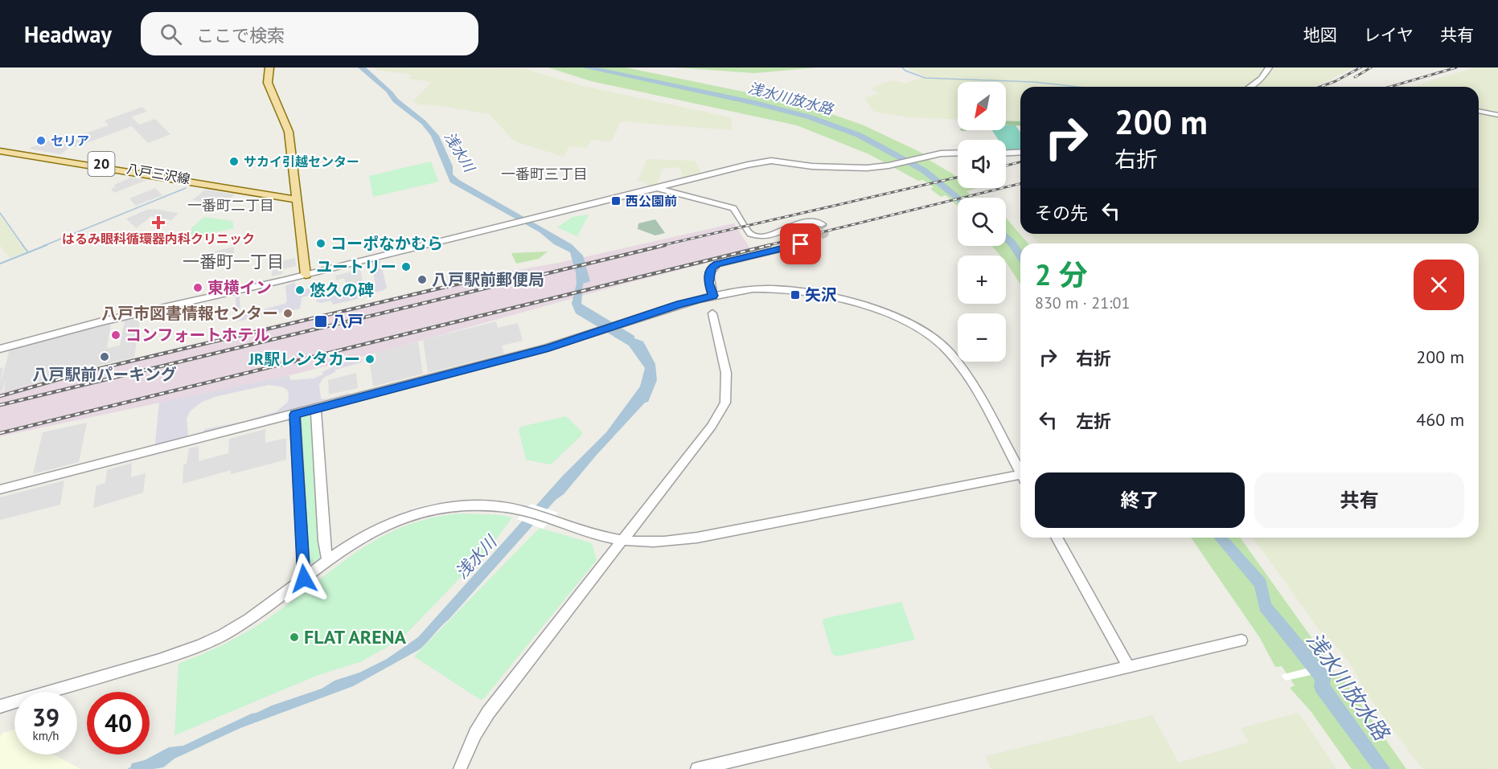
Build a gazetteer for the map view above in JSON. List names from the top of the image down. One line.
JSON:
{"streets":{"main road":["20","八戸三沢線"]},"districts":["一番町三丁目","一番町二丁目","一番町一丁目"],"water":["浅水川放水路","浅水川"],"places":{"other":["セリア","サカイ引越センター","コーポなかむら","ユートリー","八戸駅前郵便局","東横イン","悠久の碑","八戸市図書情報センター","コンフォートホテル","八戸駅前パーキング","JR駅レンタカー","FLAT ARENA"],"transit":["西公園前","矢沢","八戸"],"health":["はるみ眼科循環器内科クリニック"]},"north":"bottom left","page":{"header":"Headway","search":"ここで検索","nav":["地図","レイヤ","共有"],"map_buttons":["+","−"],"turn":["200 m","右折"],"then":"その先","heading":["2 分","830 m · 21:01"],"list":[{"name":"右折","value":"200 m"},{"name":"左折","value":"460 m"}],"buttons":["終了","共有"],"speed":"39 km/h","limit":"40"}}
